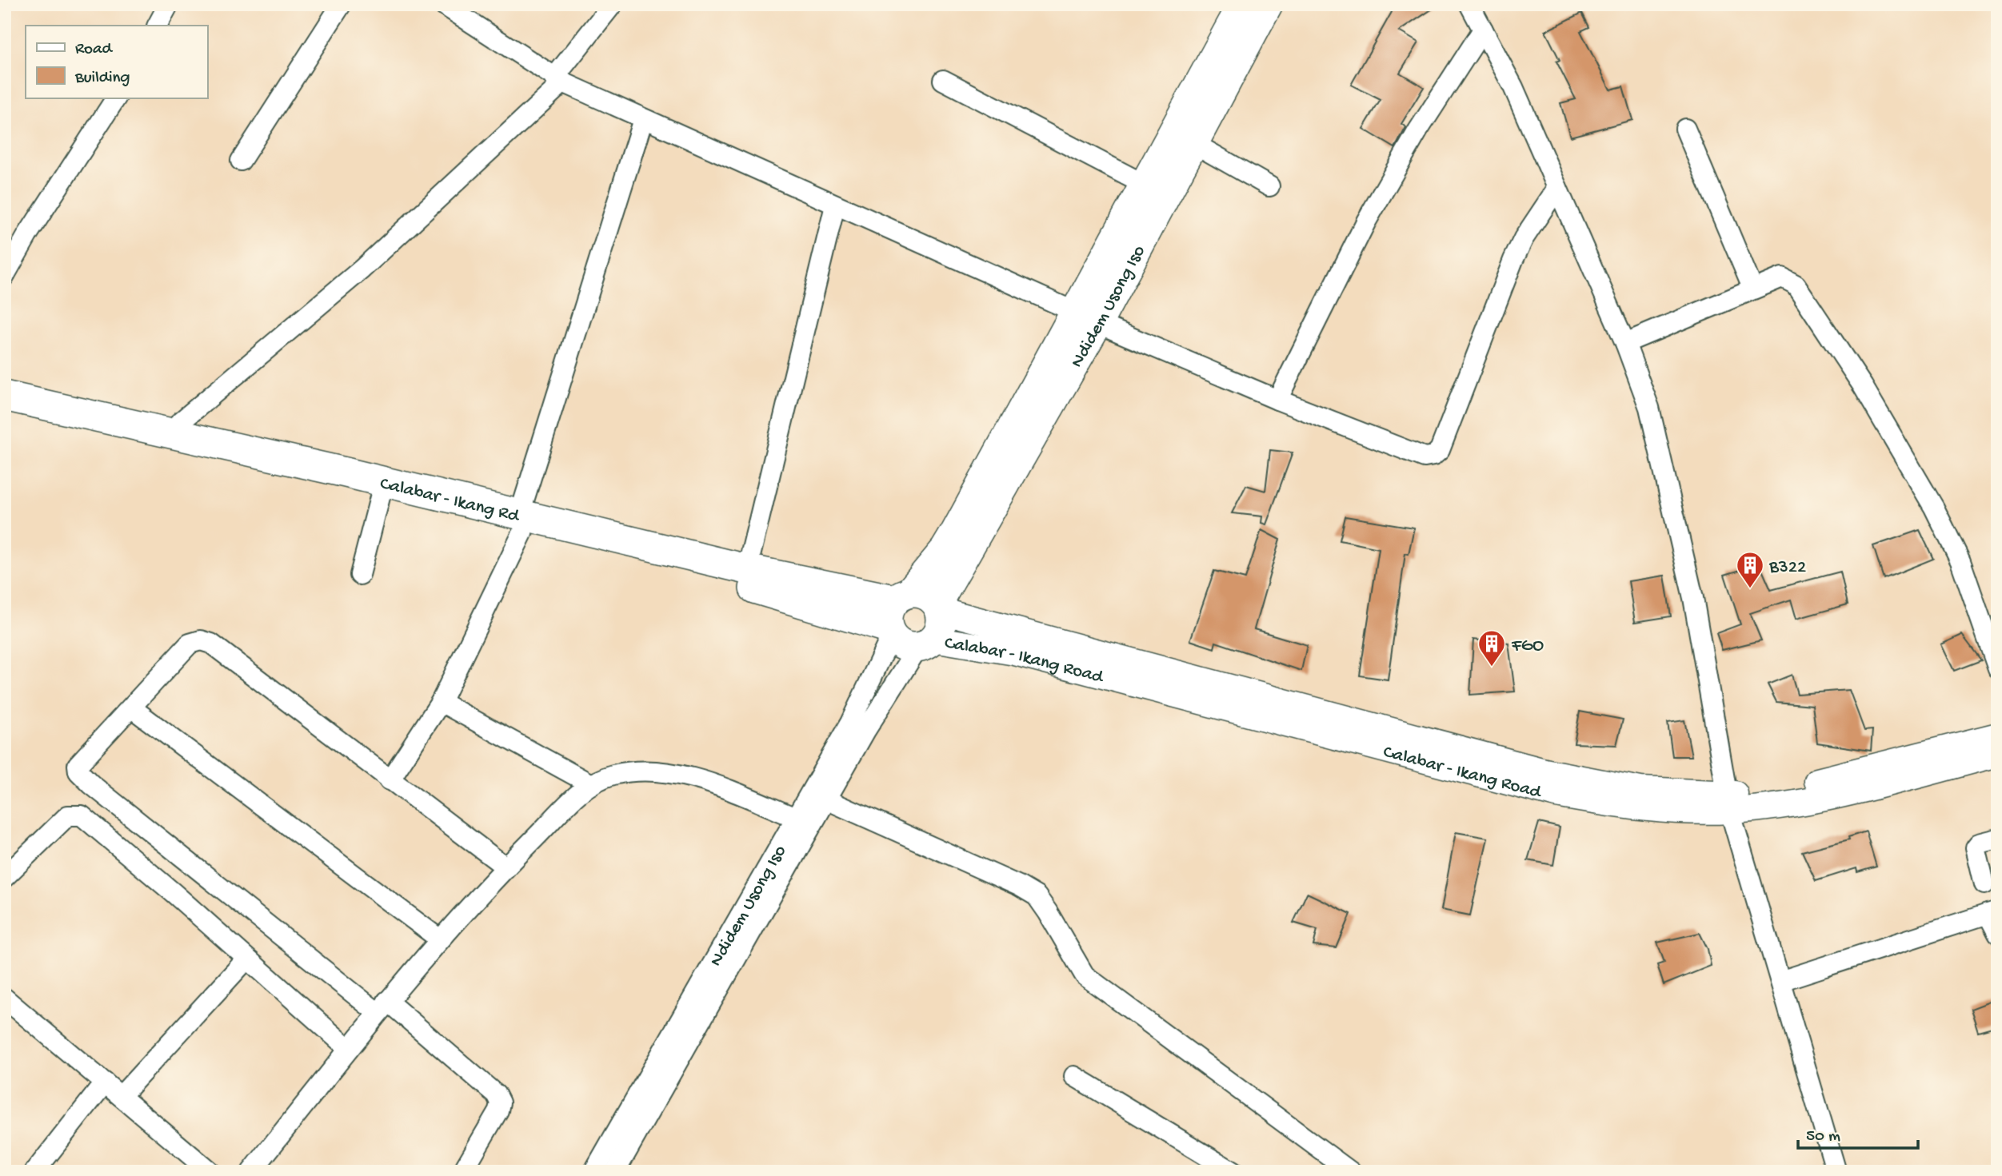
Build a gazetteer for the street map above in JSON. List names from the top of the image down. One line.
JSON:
{"streets":{"highway":["Ndidem Usong Iso","Calabar - Ikang Rd"],"main road":["Calabar - Ikang Road"]},"crossings":[["Ndidem Usong Iso","Calabar - Ikang Rd"],["Ndidem Usong Iso","Calabar - Ikang Road"],["Calabar - Ikang Rd","Calabar - Ikang Road"]],"places":{"building":["B322","FGO"]},"legend":["Road","Building"],"scale_bar":"50 m"}
